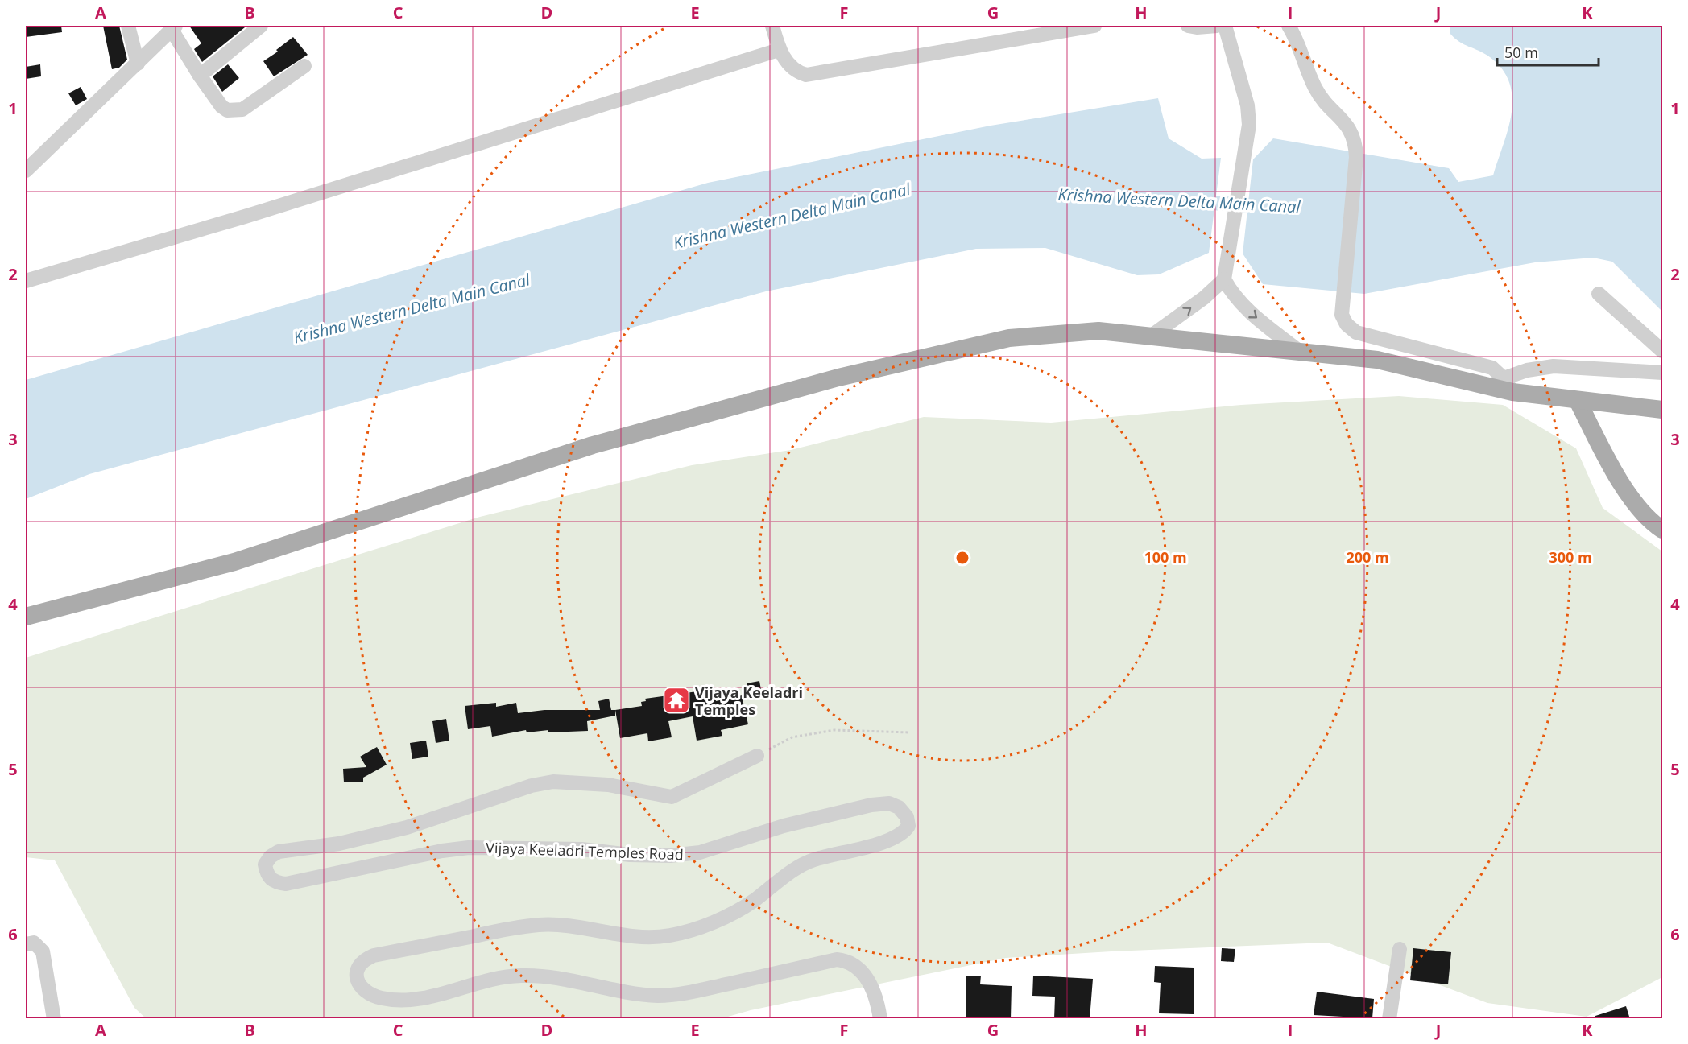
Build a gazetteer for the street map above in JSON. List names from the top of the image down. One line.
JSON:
{"streets":{"street":["Vijaya Keeladri Temples Road"]},"water":["Krishna Western Delta Main Canal"],"places":{"temple":["Vijaya Keeladri Temples"]},"scale_bar":"50 m","grid":{"columns":["A","B","C","D","E","F","G","H","I","J","K"],"rows":["1","2","3","4","5","6"]},"rings":["100 m","200 m","300 m"]}
